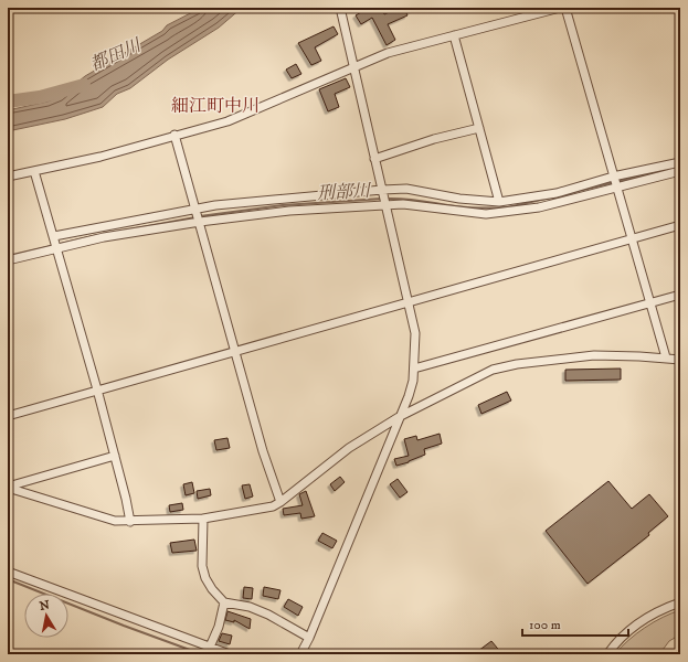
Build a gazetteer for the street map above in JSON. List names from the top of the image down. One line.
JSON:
{"districts":["細江町中川"],"water":["都田川","刑部川"],"scale_bar":"100 m","north":"top"}
